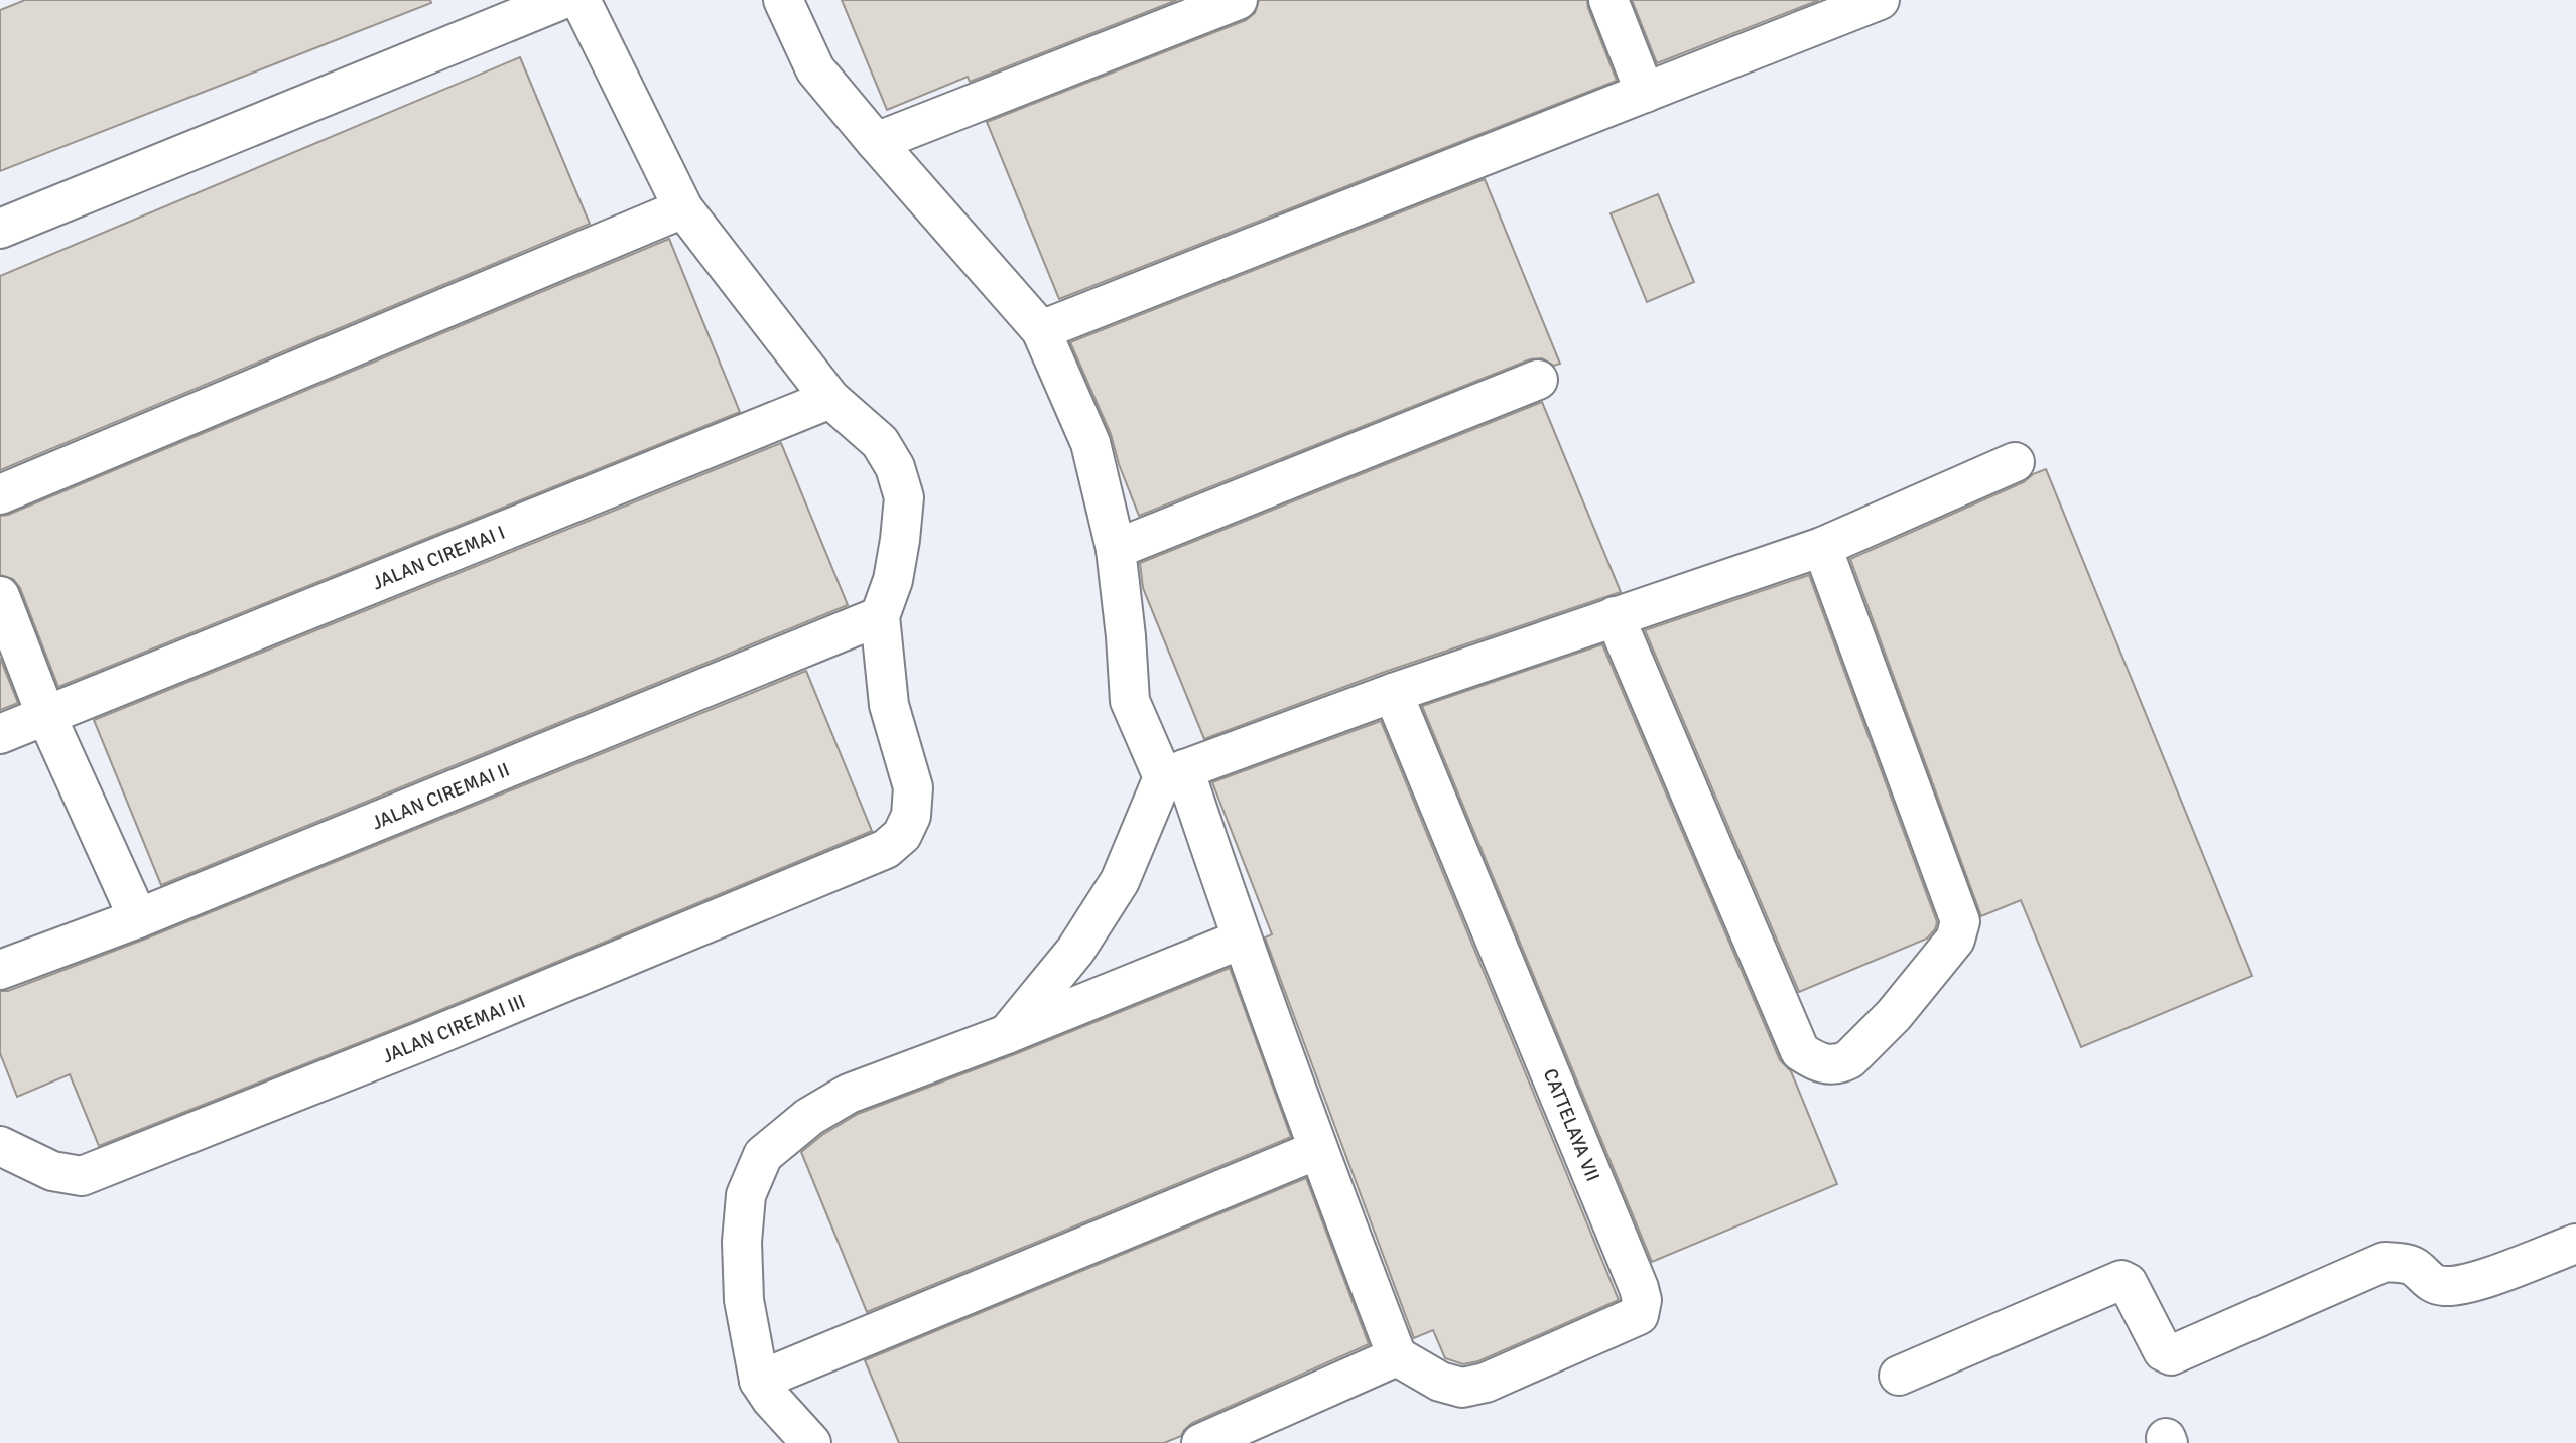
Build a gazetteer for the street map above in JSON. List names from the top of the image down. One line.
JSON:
{"streets":{"street":["JALAN CIREMAI I","JALAN CIREMAI II","JALAN CIREMAI III","CATTELAYA VII"]},"crossings":[["JALAN CIREMAI II","JALAN CIREMAI III"]]}
